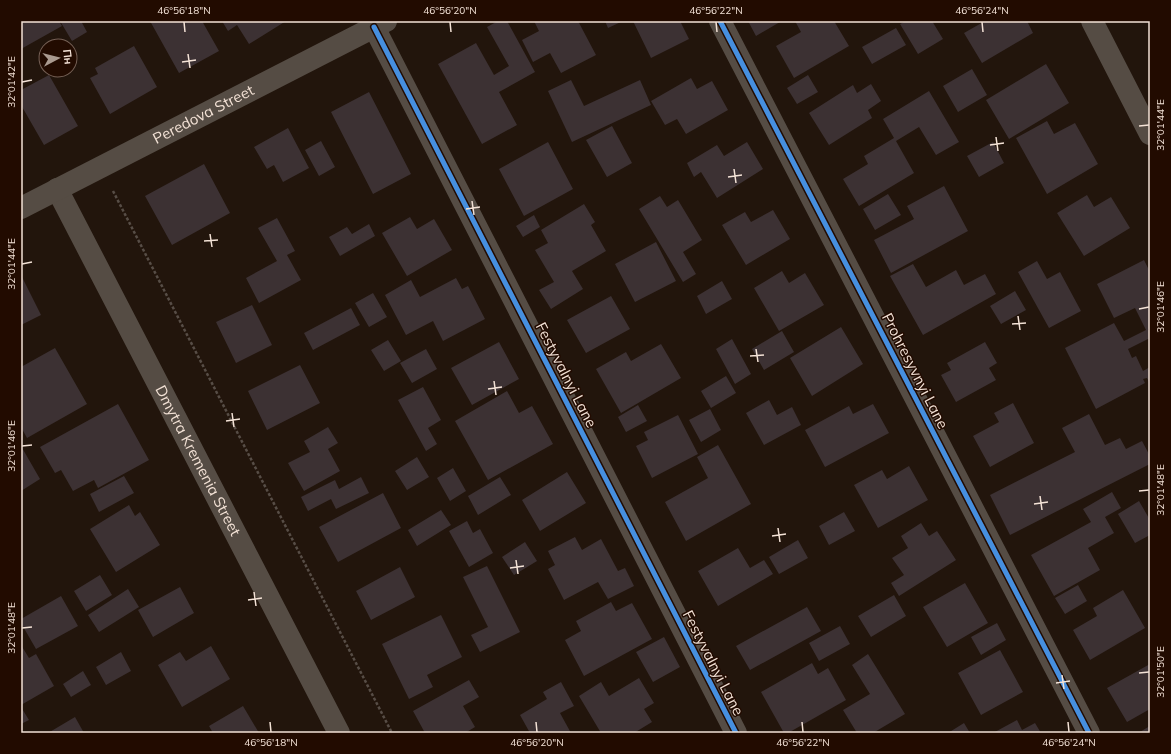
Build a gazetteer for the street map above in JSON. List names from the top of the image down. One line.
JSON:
{"streets":{"street":["Peredova Street","Prohresyvnyi Lane","Festyvalnyi Lane","Dmytra Kremenia Street"]},"crossings":[["Peredova Street","Festyvalnyi Lane"],["Peredova Street","Dmytra Kremenia Street"]],"north":"right","coordinates":["46°56'18\"N","46°56'20\"N","46°56'22\"N","46°56'24\"N","32°01'42\"E","32°01'44\"E","32°01'46\"E","32°01'48\"E","32°01'50\"E"]}
